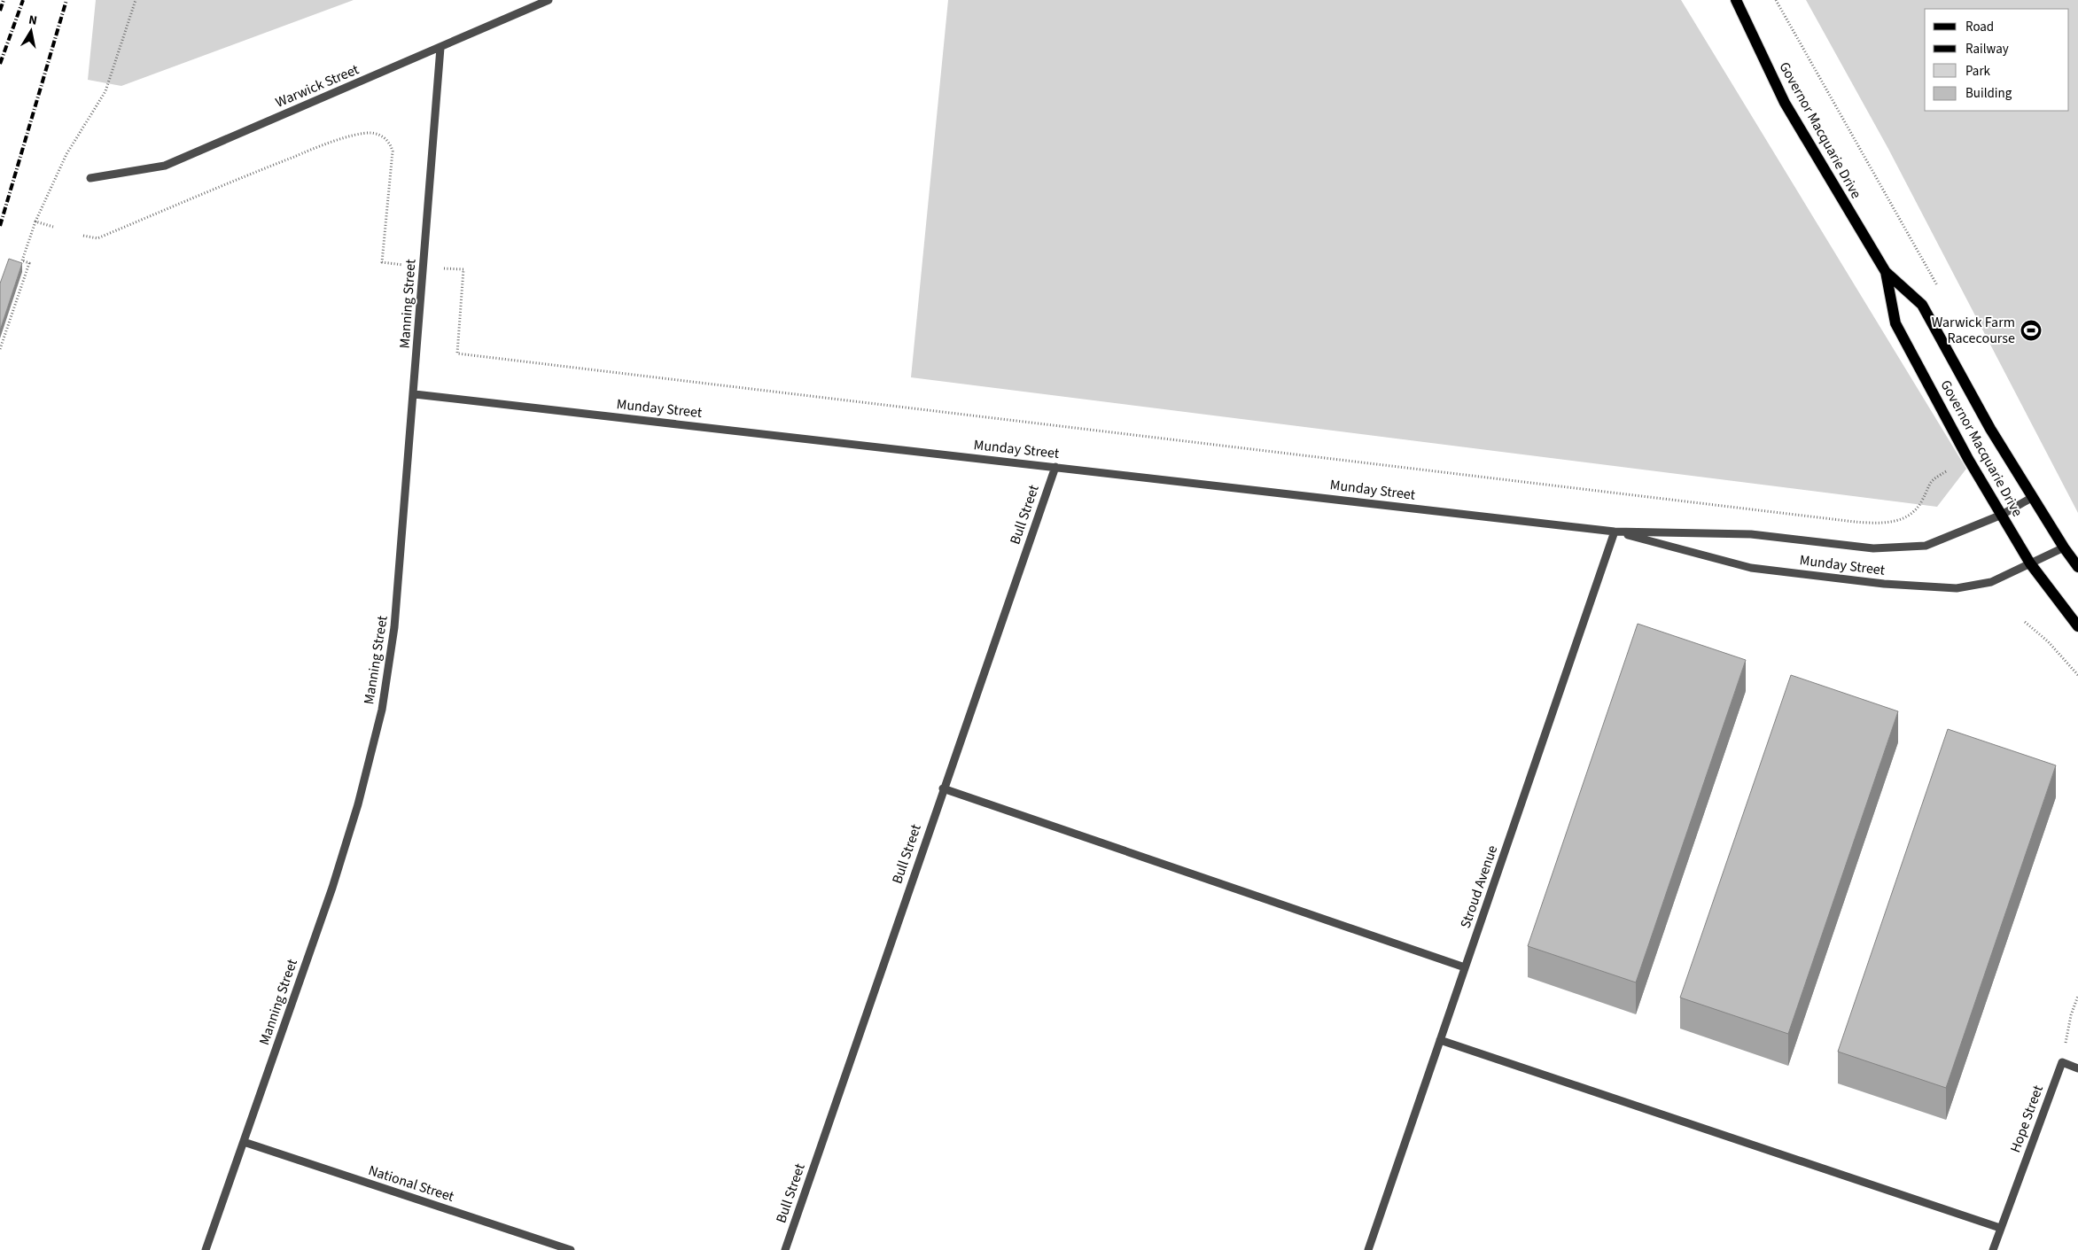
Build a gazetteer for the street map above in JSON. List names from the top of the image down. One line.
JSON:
{"streets":{"main road":["Governor Macquarie Drive"],"street":["Warwick Street","Manning Street","Munday Street","Bull Street","Stroud Avenue","Hope Street","National Street"]},"crossings":[["Warwick Street","Manning Street"],["Governor Macquarie Drive","Munday Street"],["Manning Street","Munday Street"],["Manning Street","National Street"],["Munday Street","Bull Street"],["Munday Street","Stroud Avenue"]],"places":{"sports":["Warwick Farm Racecourse"]},"legend":["Road","Railway","Park","Building"],"north":"top"}
